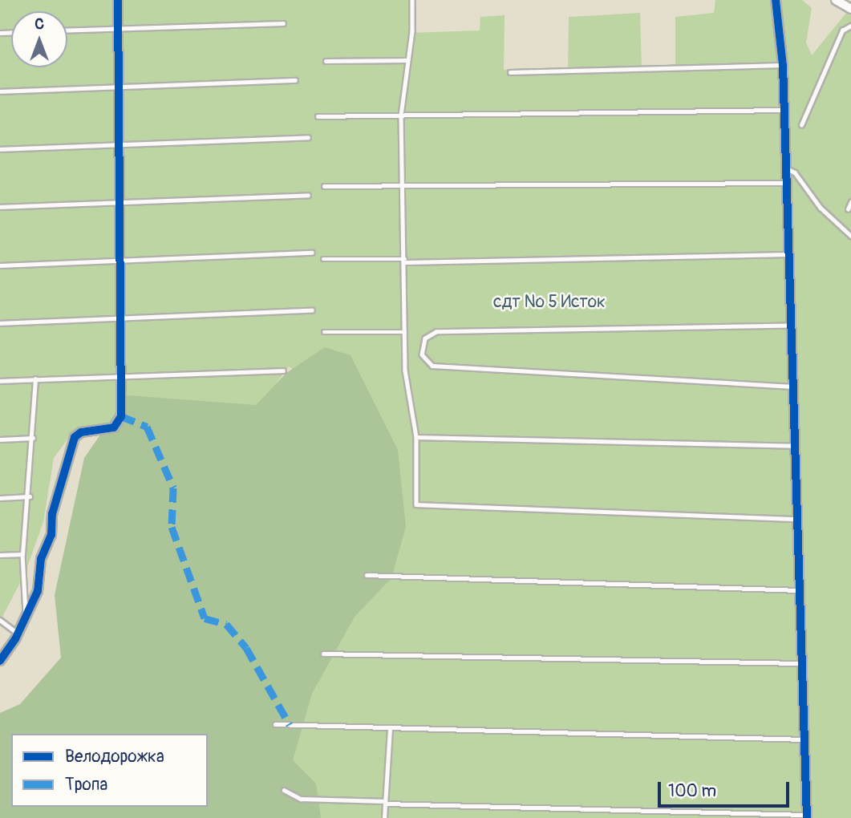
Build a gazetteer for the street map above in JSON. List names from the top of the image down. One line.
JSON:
{"parks":["сдт № 5 Исток"],"legend":["Велодорожка","Тропа"],"scale_bar":"100 m","north":"top"}
